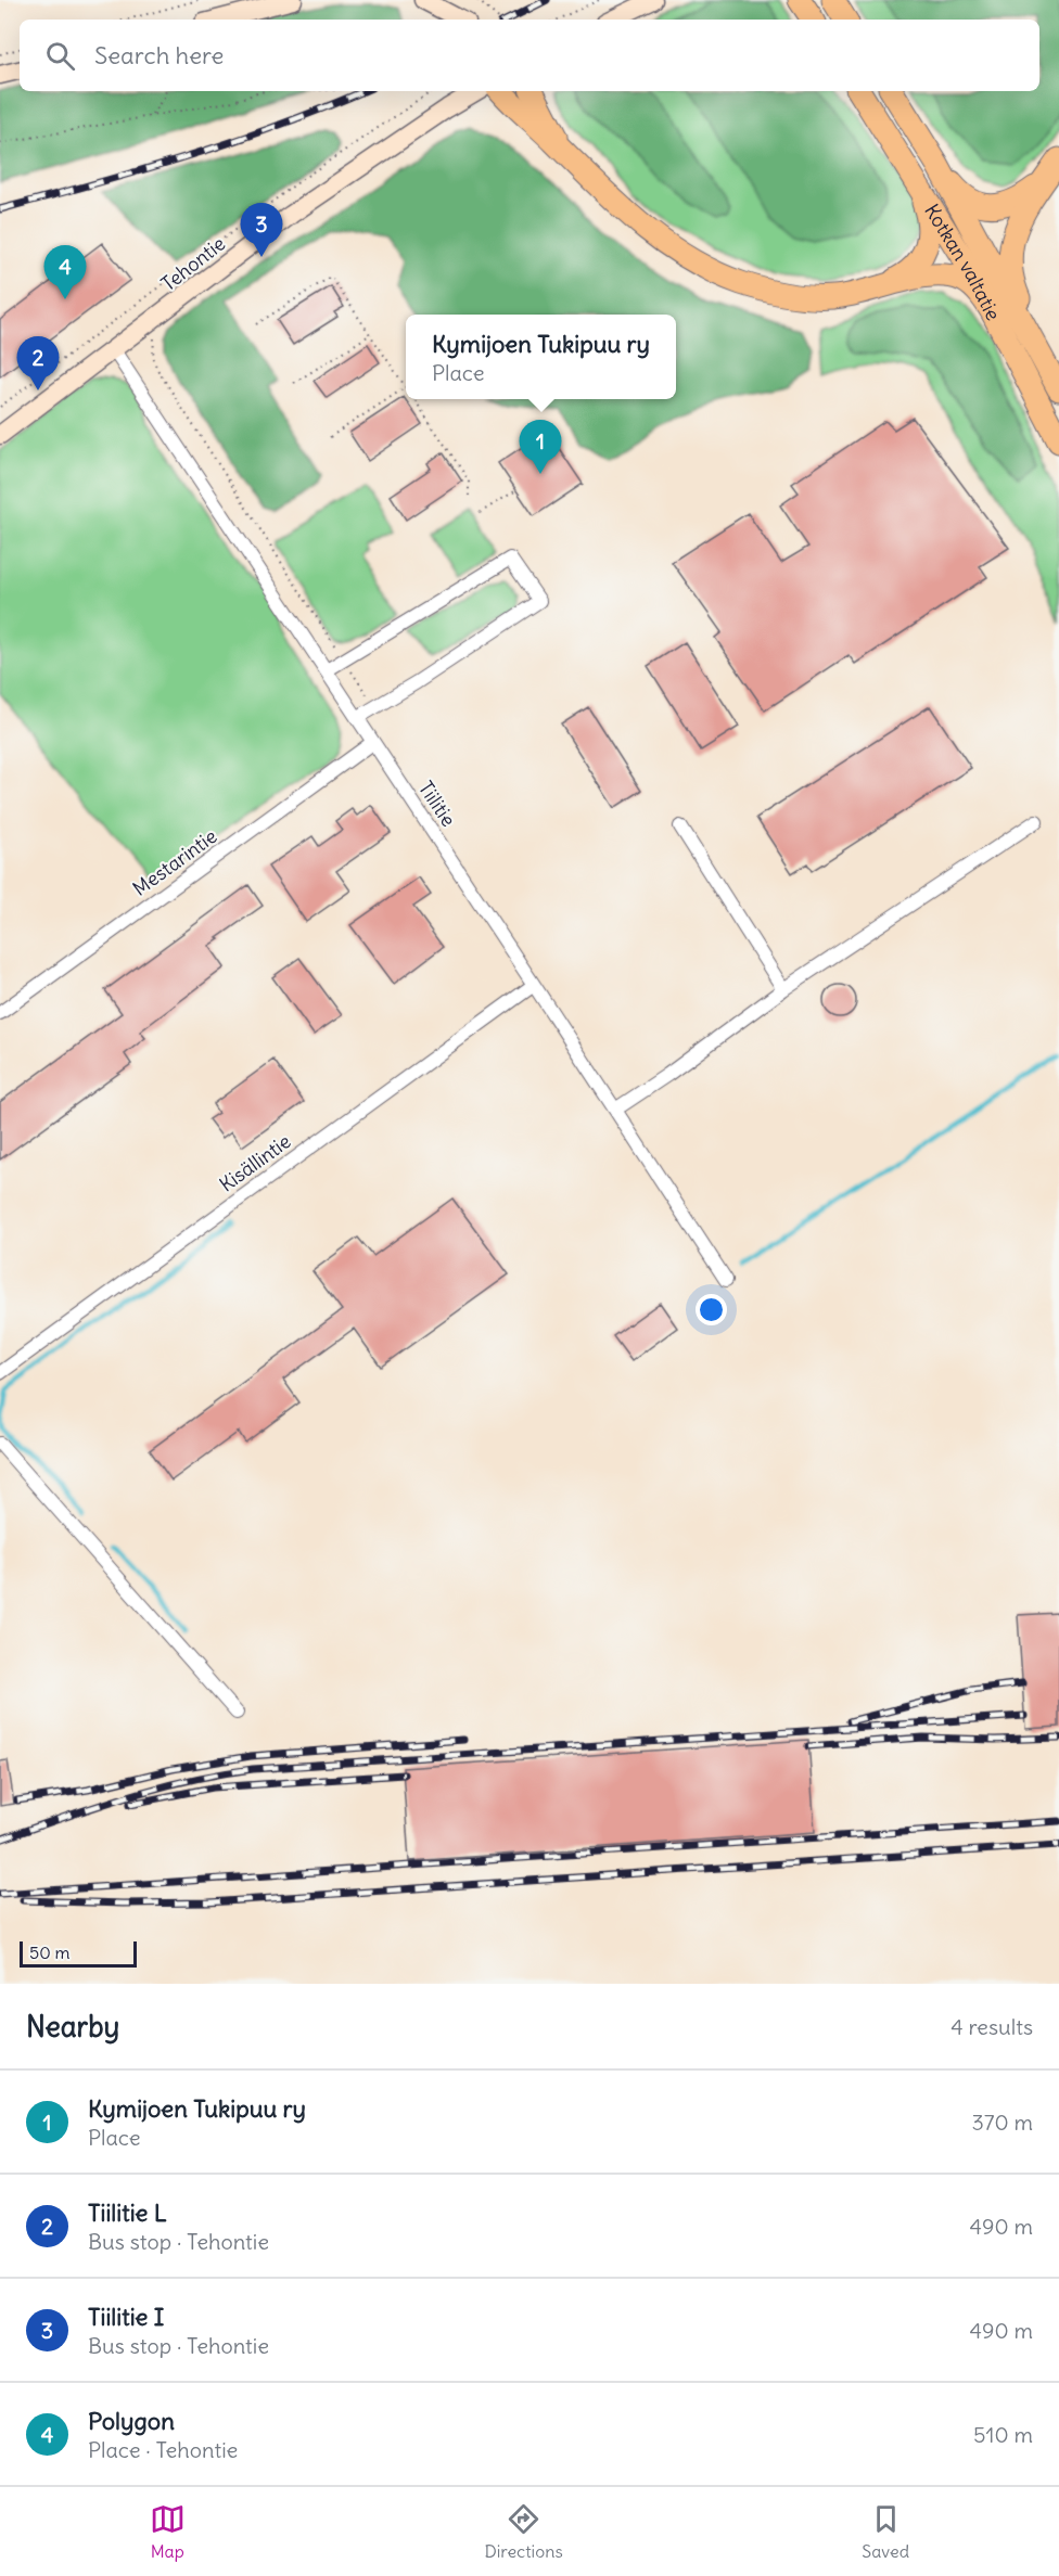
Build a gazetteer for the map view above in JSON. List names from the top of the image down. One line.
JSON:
{"streets":{"highway":["Kotkan valtatie"],"street":["Tehontie","Tiilitie","Mestarintie","Kisällintie"]},"crossings":[["Tehontie","Tiilitie"],["Tiilitie","Mestarintie"],["Tiilitie","Kisällintie"]],"scale_bar":"50 m","page":{"search":"Search here","pins":["3","4","2","1"],"popup":["Kymijoen Tukipuu ry","Place"],"scale":"50 m","heading":["Nearby","4 results"],"list":[{"mark":"1","name":"Kymijoen Tukipuu ry","note":"Place","value":"370 m"},{"mark":"2","name":"Tiilitie L","note":"Bus stop · Tehontie","value":"490 m"},{"mark":"3","name":"Tiilitie I","note":"Bus stop · Tehontie","value":"490 m"},{"mark":"4","name":"Polygon","note":"Place · Tehontie","value":"510 m"}],"nav":["Map","Directions","Saved"]}}
